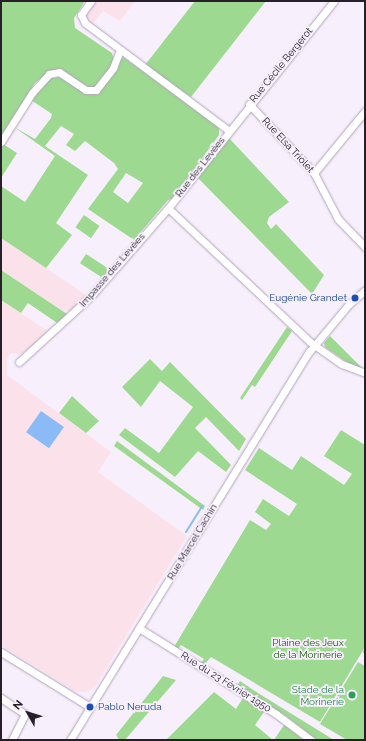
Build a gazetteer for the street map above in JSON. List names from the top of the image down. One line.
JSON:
{"streets":{"street":["Rue Cécile Bergerot","Rue Elsa Triolet","Rue des Levées","Impasse des Levées","Rue Marcel Cachin","Rue du 23 Février 1950"]},"crossings":[["Rue Cécile Bergerot","Rue Elsa Triolet"],["Rue Cécile Bergerot","Rue des Levées"],["Rue des Levées","Impasse des Levées"],["Rue Marcel Cachin","Rue du 23 Février 1950"]],"parks":["Plaine des Jeux de la Morinerie"],"places":["Eugénie Grandet","Stade de la Morinerie","Pablo Neruda"],"north":"top left"}
